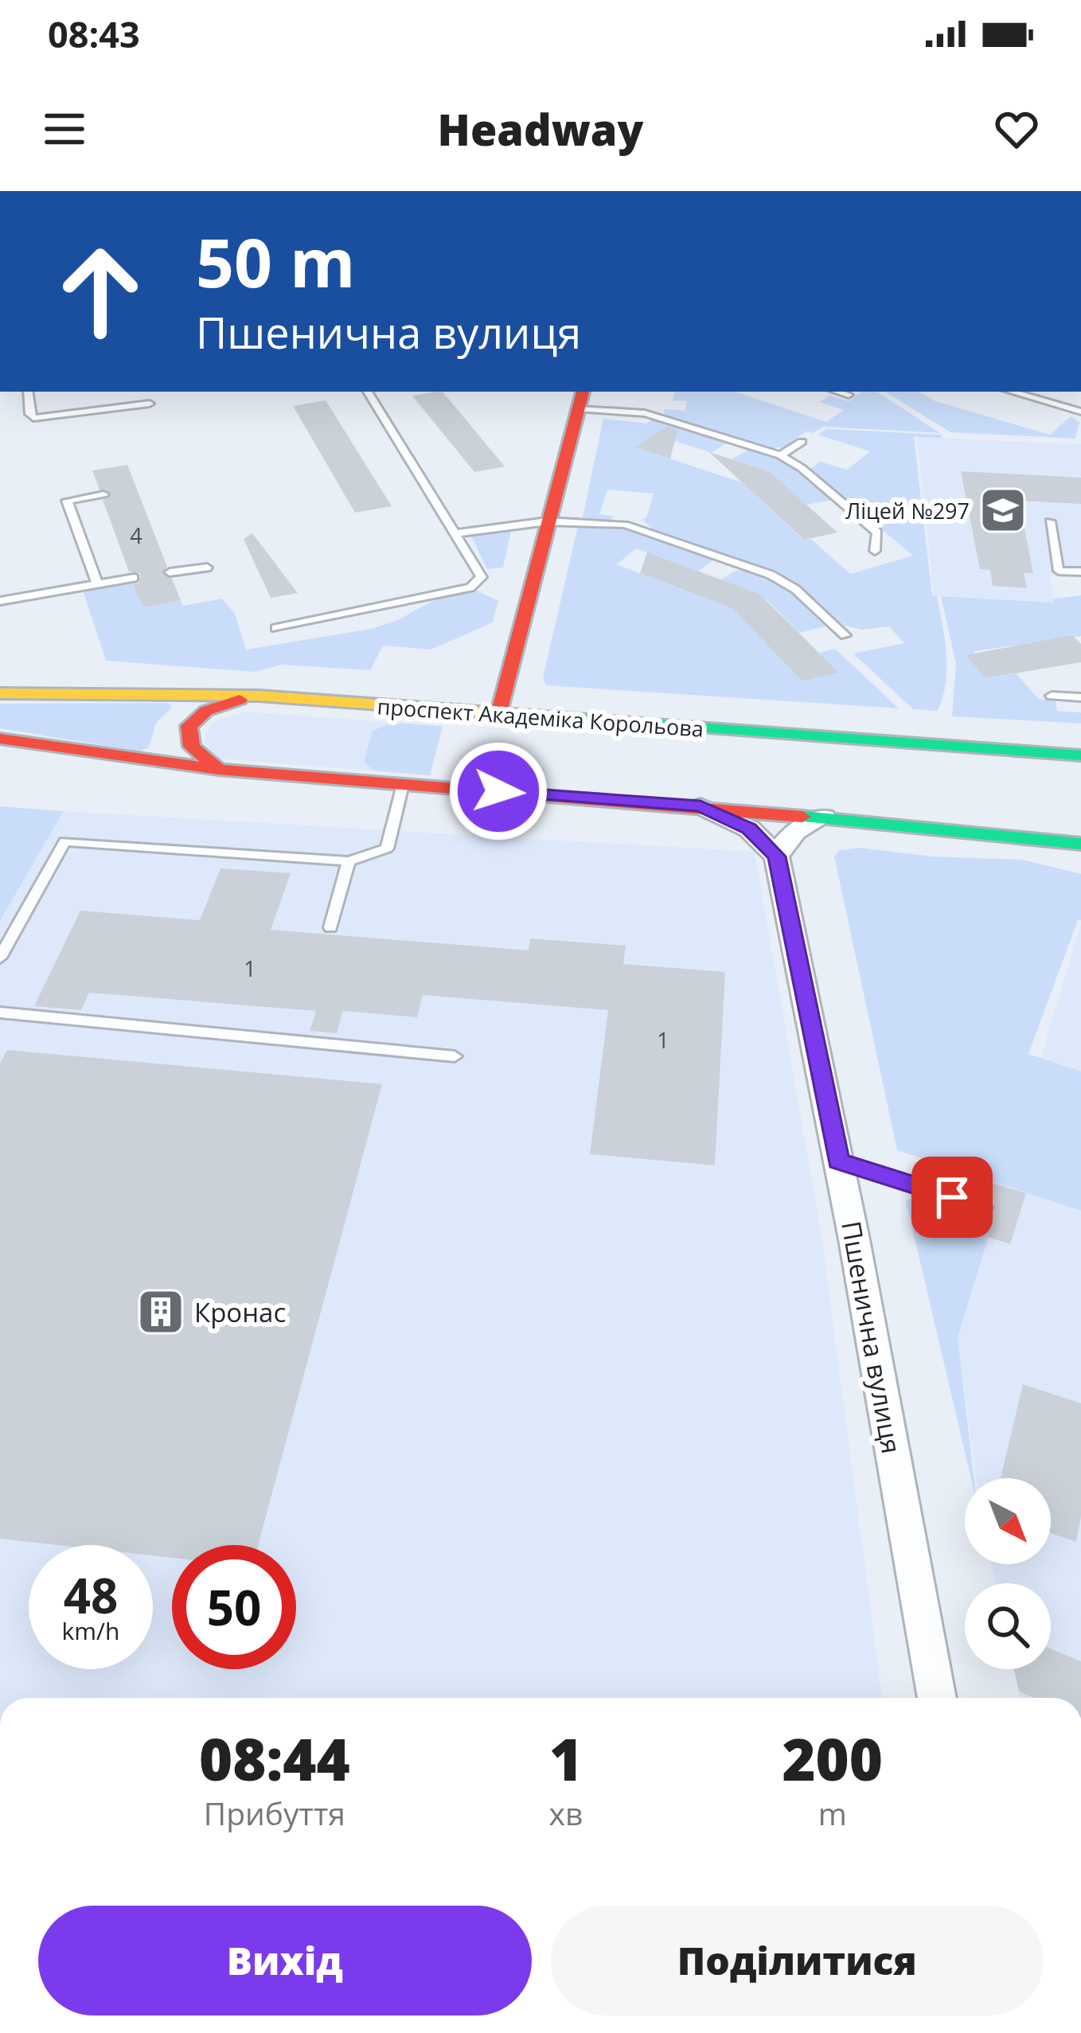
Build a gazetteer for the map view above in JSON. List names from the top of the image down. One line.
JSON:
{"streets":{"main road":["проспект Академіка Корольова"],"street":["Пшенична вулиця"]},"places":{"school or university":["Ліцей №297"],"building":["Кронас"]},"house_numbers":["4","1","1"],"north":"bottom right","page":{"status":"08:43","header":"Headway","turn":["50 m","Пшенична вулиця"],"speed":"48 km/h","limit":"50","eta":["08:44","Прибуття","1","хв","200","m"],"buttons":["Вихід","Поділитися"]}}
